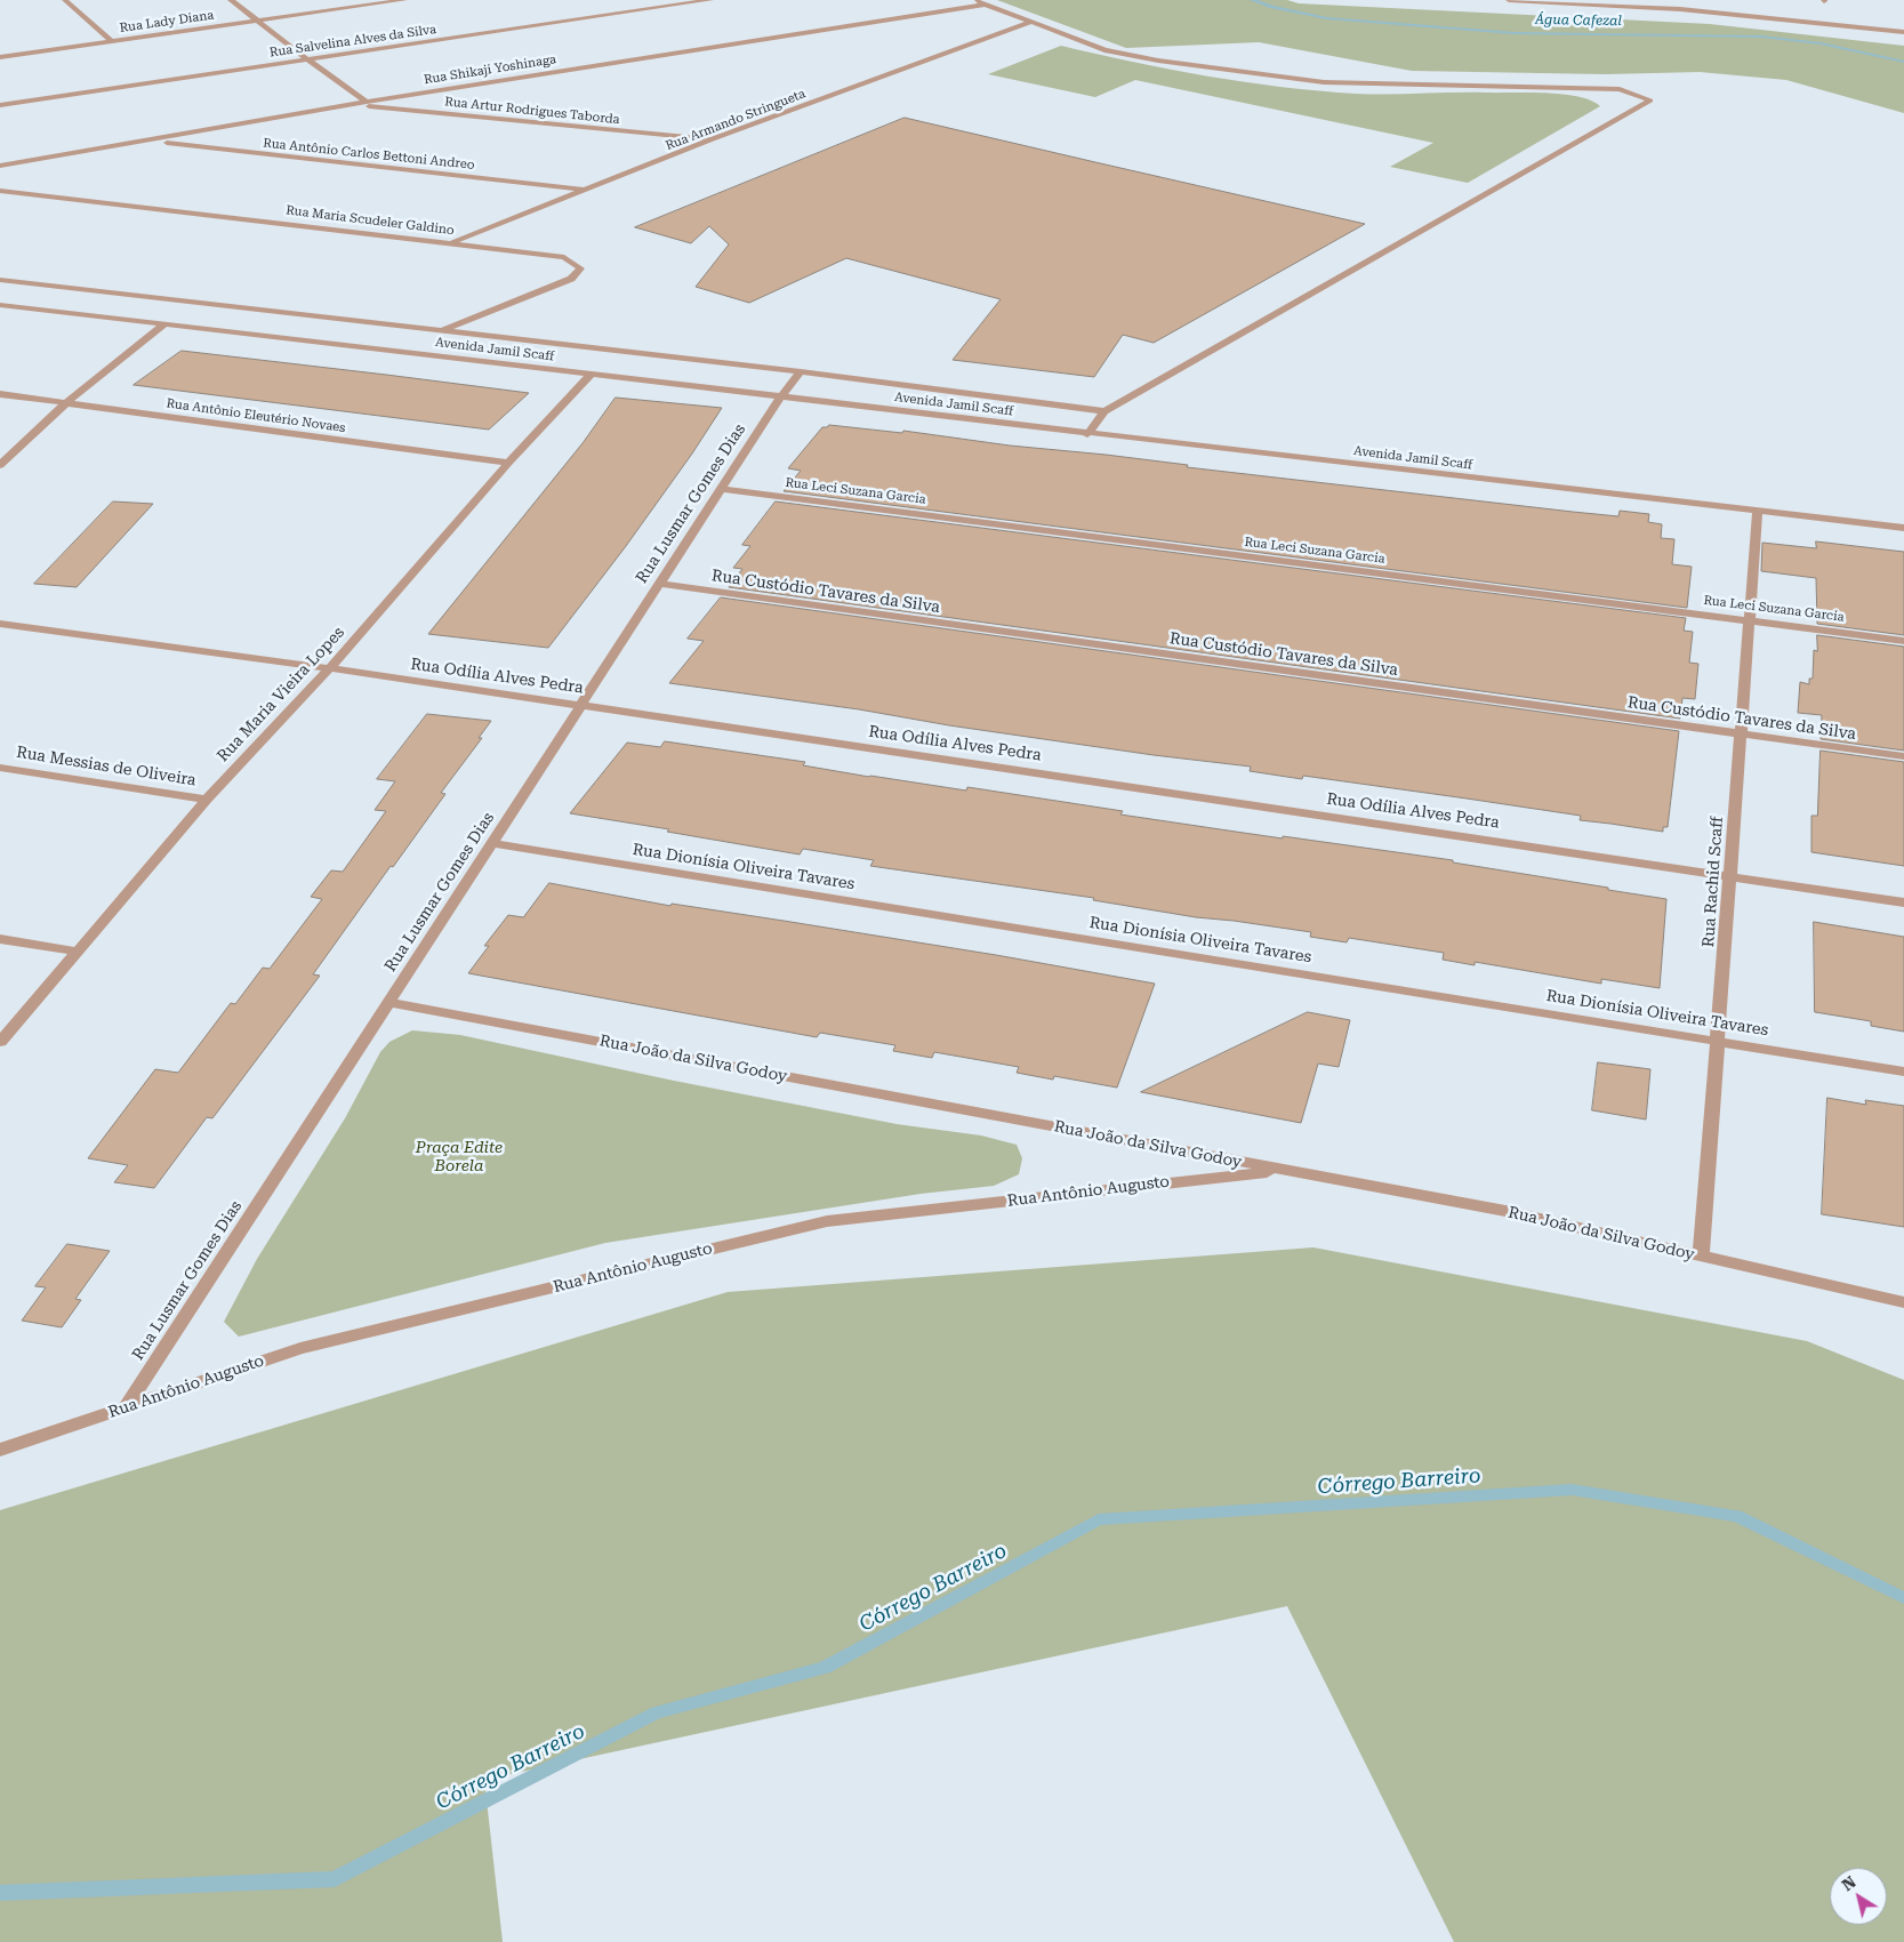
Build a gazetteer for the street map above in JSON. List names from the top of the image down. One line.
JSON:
{"streets":{"street":["Rua Lady Diana","Rua Salvelina Alves da Silva","Rua Shikaji Yoshinaga","Rua Artur Rodrigues Taborda","Rua Armando Stringueta","Rua Antônio Carlos Bettoni Andreo","Rua Maria Scudeler Galdino","Avenida Jamil Scaff","Rua Antônio Eleutério Novaes","Rua Leci Suzana Garcia","Rua Lusmar Gomes Dias","Rua Custódio Tavares da Silva","Rua Odília Alves Pedra","Rua Maria Vieira Lopes","Rua Messias de Oliveira","Rua Dionísia Oliveira Tavares","Rua Rachid Scaff","Rua João da Silva Godoy","Rua Antônio Augusto"]},"crossings":[["Rua Shikaji Yoshinaga","Rua Artur Rodrigues Taborda"],["Rua Shikaji Yoshinaga","Rua Antônio Carlos Bettoni Andreo"],["Rua Artur Rodrigues Taborda","Rua Armando Stringueta"],["Rua Armando Stringueta","Rua Antônio Carlos Bettoni Andreo"],["Rua Armando Stringueta","Rua Maria Scudeler Galdino"],["Rua Maria Scudeler Galdino","Avenida Jamil Scaff"],["Avenida Jamil Scaff","Rua Lusmar Gomes Dias"],["Avenida Jamil Scaff","Rua Maria Vieira Lopes"],["Avenida Jamil Scaff","Rua Rachid Scaff"],["Rua Antônio Eleutério Novaes","Rua Maria Vieira Lopes"],["Rua Leci Suzana Garcia","Rua Lusmar Gomes Dias"],["Rua Leci Suzana Garcia","Rua Rachid Scaff"],["Rua Lusmar Gomes Dias","Rua Custódio Tavares da Silva"],["Rua Lusmar Gomes Dias","Rua Odília Alves Pedra"],["Rua Lusmar Gomes Dias","Rua Dionísia Oliveira Tavares"],["Rua Lusmar Gomes Dias","Rua João da Silva Godoy"],["Rua Lusmar Gomes Dias","Rua Antônio Augusto"],["Rua Custódio Tavares da Silva","Rua Rachid Scaff"],["Rua Odília Alves Pedra","Rua Maria Vieira Lopes"],["Rua Odília Alves Pedra","Rua Rachid Scaff"],["Rua Maria Vieira Lopes","Rua Messias de Oliveira"],["Rua Dionísia Oliveira Tavares","Rua Rachid Scaff"],["Rua Rachid Scaff","Rua João da Silva Godoy"],["Rua João da Silva Godoy","Rua Antônio Augusto"]],"water":["Água Cafezal","Córrego Barreiro"],"parks":["Praça Edite Borela"],"north":"top left"}
